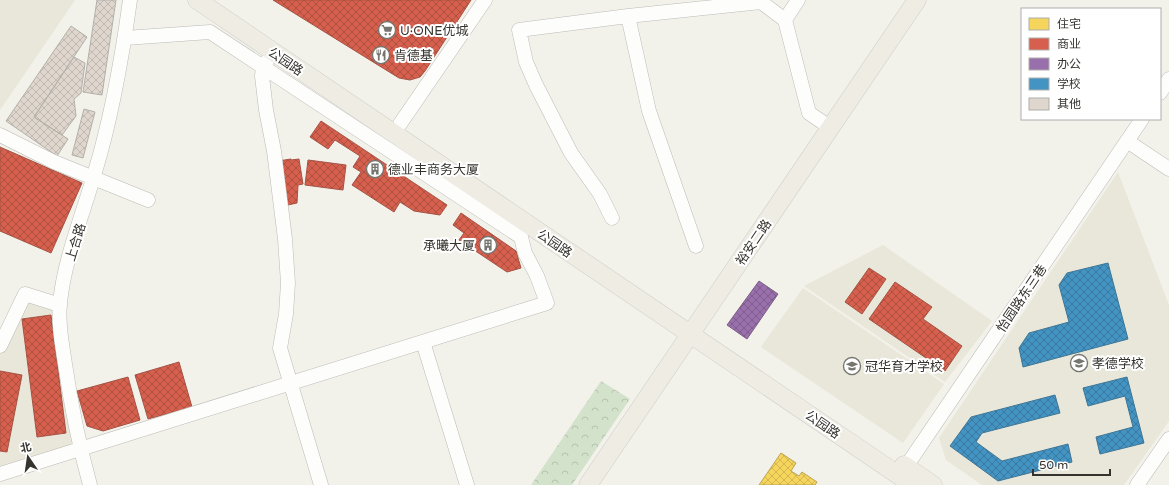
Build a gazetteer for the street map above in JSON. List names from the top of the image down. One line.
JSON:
{"streets":{"main road":["公园路","裕安二路"],"street":["上合路","怡园路东三巷"]},"crossings":[["公园路","裕安二路"],["公园路","怡园路东三巷"]],"places":{"supermarket":["U·ONE优城"],"restaurant":["肯德基"],"building":["德业丰商务大厦","承曦大厦"],"school or university":["孝德学校","冠华育才学校"]},"legend":["住宅","商业","办公","学校","其他"],"scale_bar":"50 m","north":"top"}
